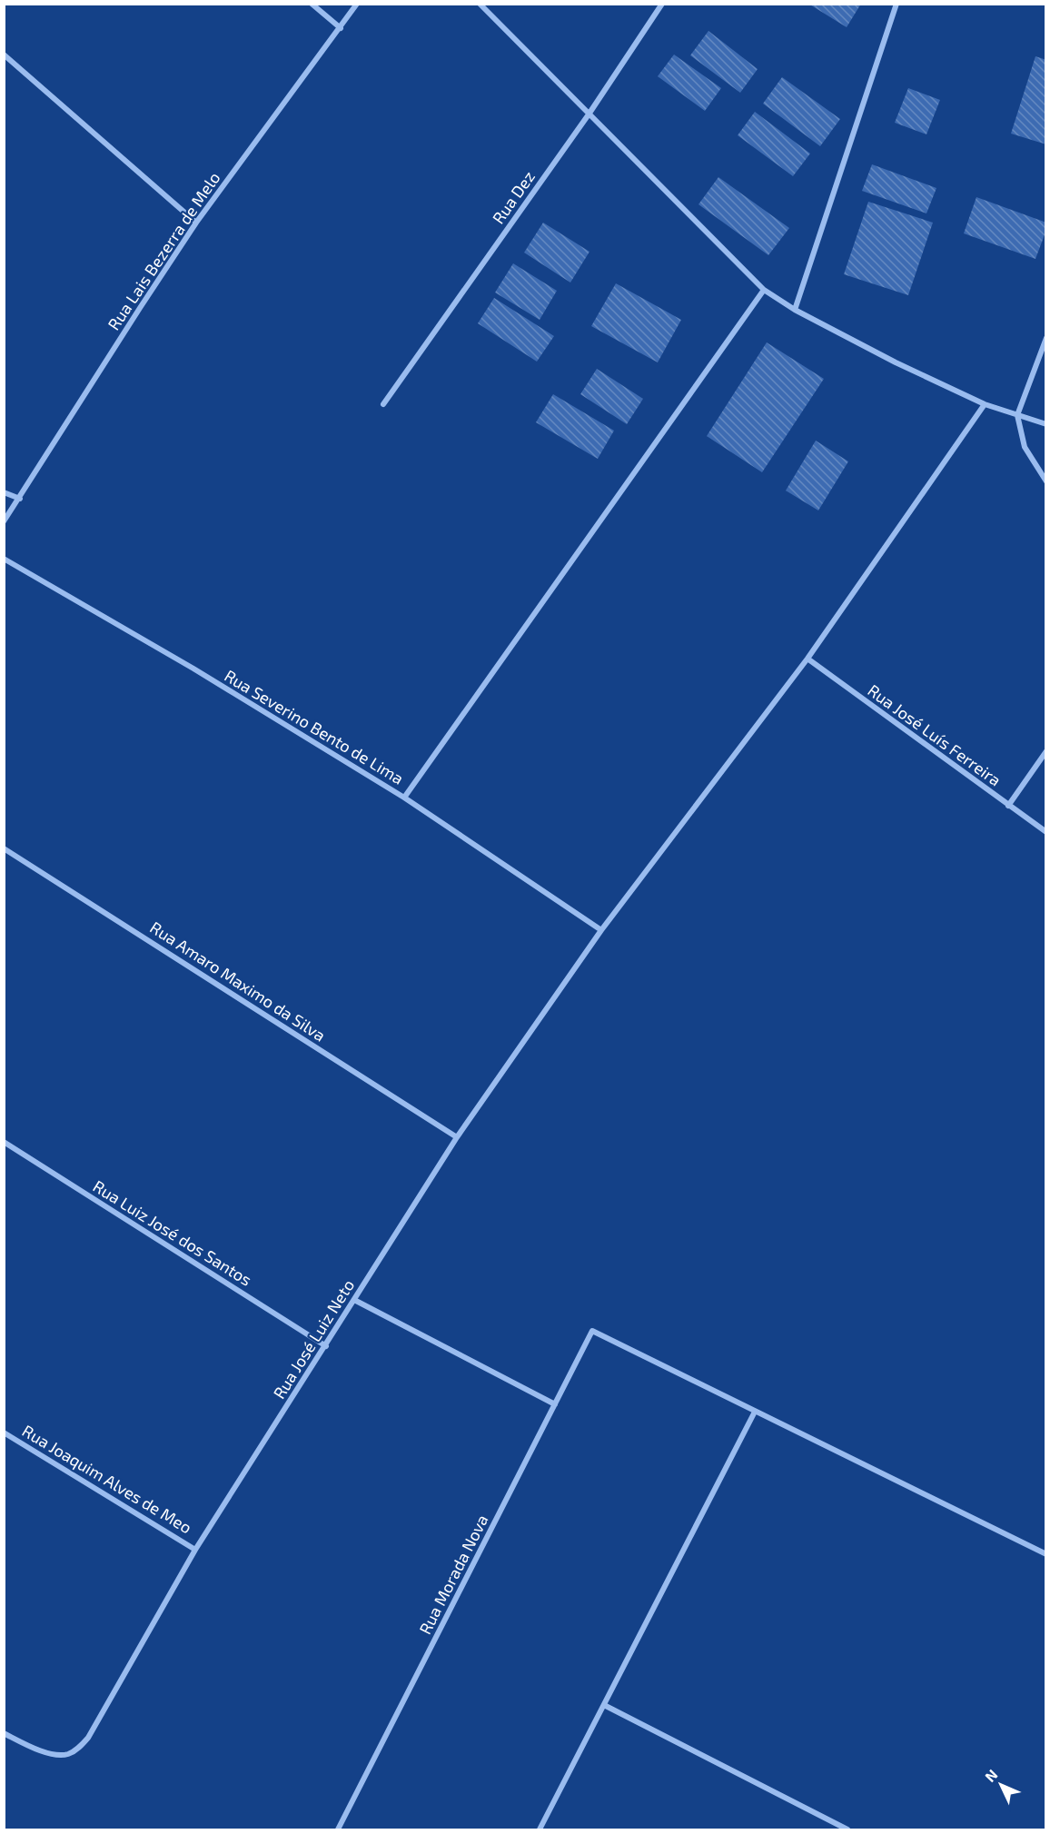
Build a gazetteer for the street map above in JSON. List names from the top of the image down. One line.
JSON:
{"streets":{"street":["Rua Dez","Rua Lais Bezerra de Melo","Rua Severino Bento de Lima","Rua José Luís Ferreira","Rua Amaro Maximo da Silva","Rua Luiz José dos Santos","Rua José Luiz Neto","Rua Joaquim Alves de Meo","Rua Morada Nova"]},"crossings":[["Rua Severino Bento de Lima","Rua José Luiz Neto"],["Rua José Luís Ferreira","Rua José Luiz Neto"],["Rua Amaro Maximo da Silva","Rua José Luiz Neto"],["Rua Luiz José dos Santos","Rua José Luiz Neto"],["Rua José Luiz Neto","Rua Joaquim Alves de Meo"]],"north":"top left"}
